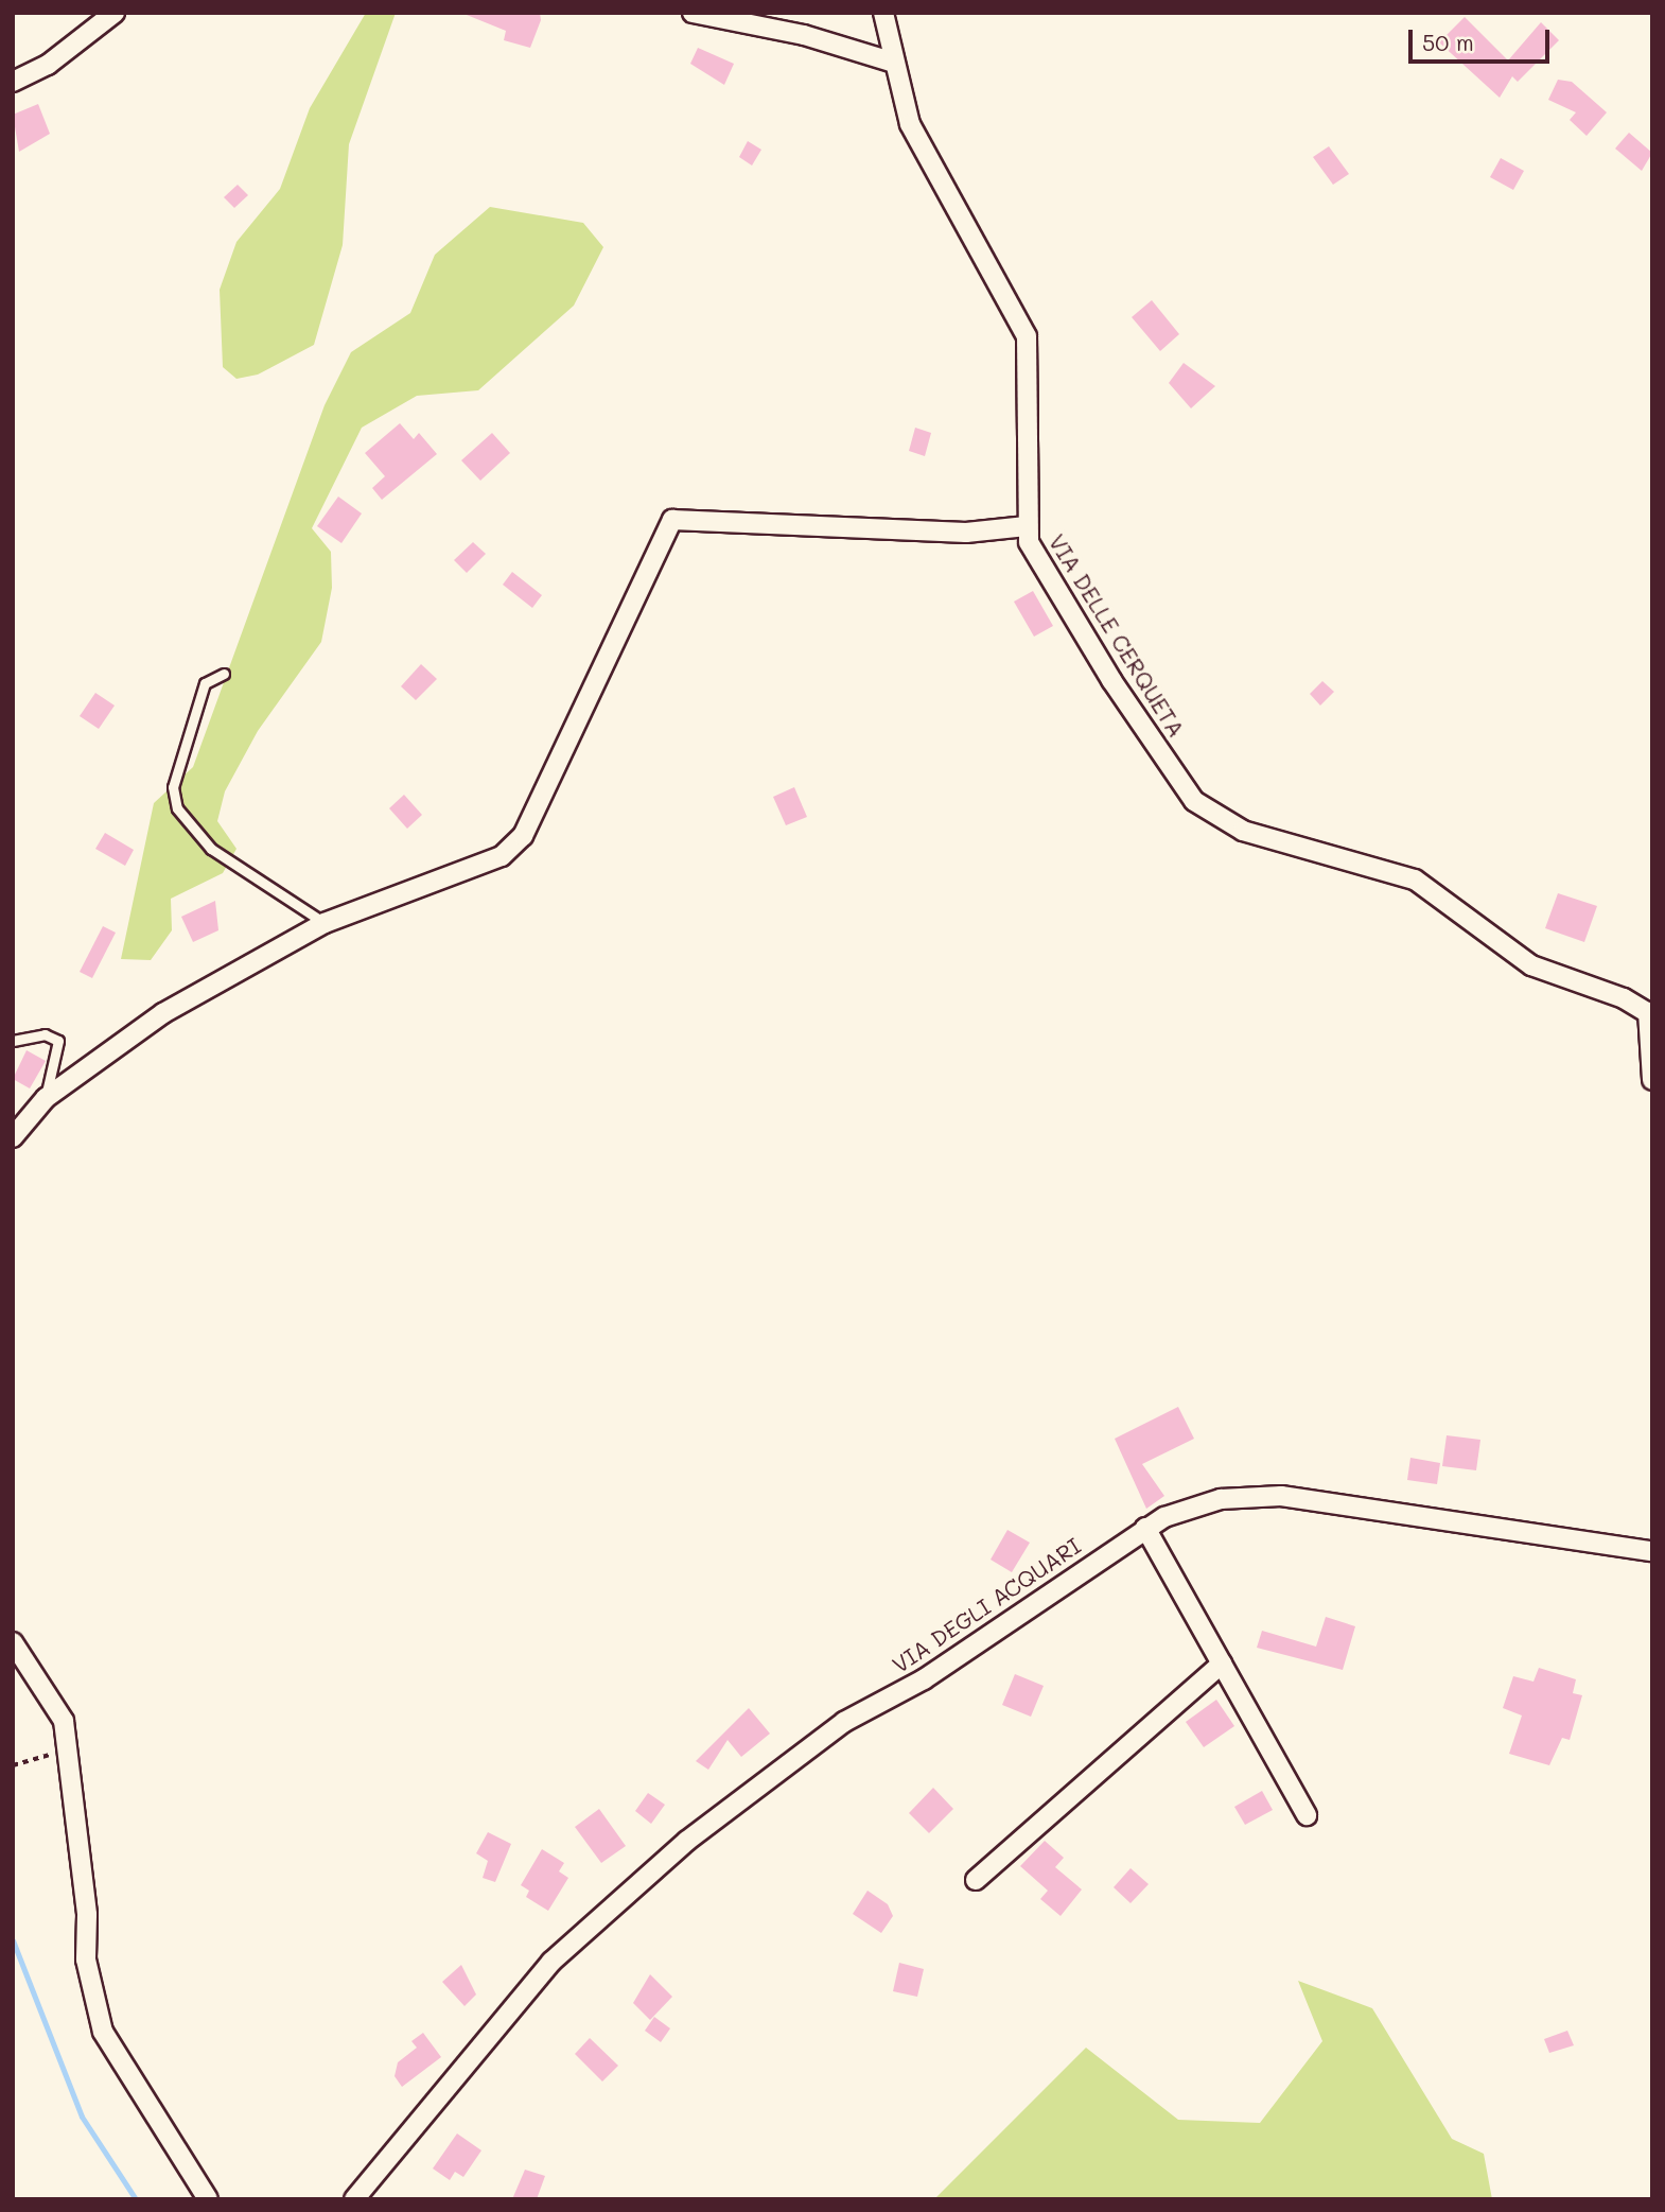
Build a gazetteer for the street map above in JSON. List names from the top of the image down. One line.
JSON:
{"streets":{"street":["VIA DELLE CERQUETA","VIA DEGLI ACQUARI"]},"scale_bar":"50 m"}
